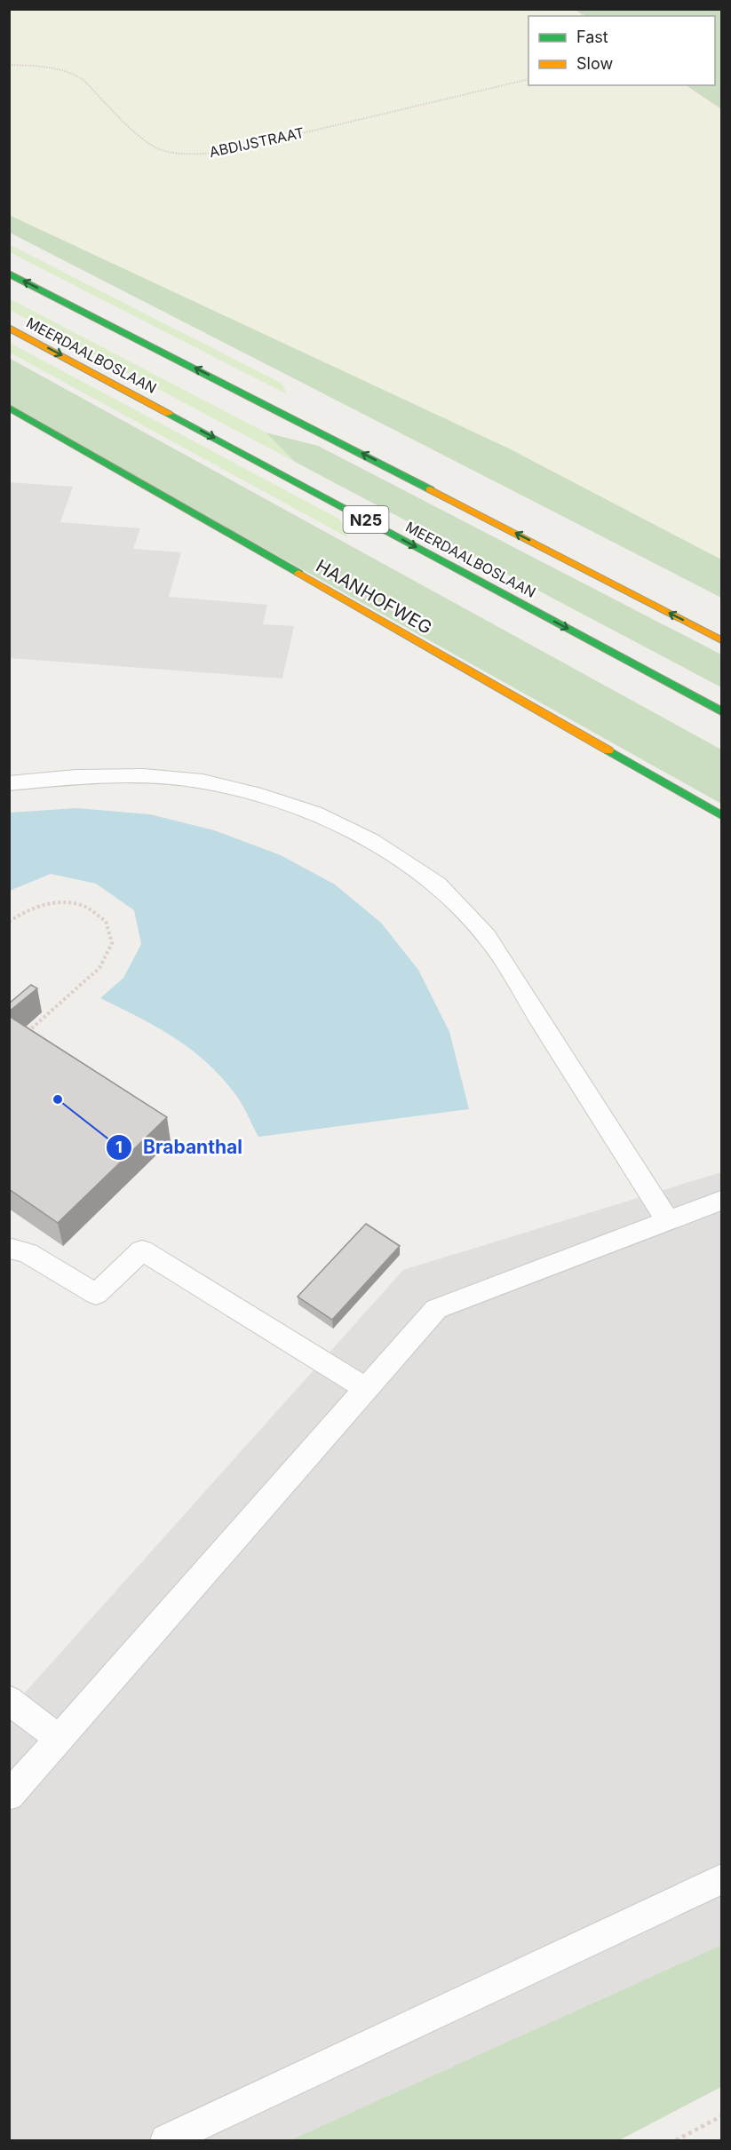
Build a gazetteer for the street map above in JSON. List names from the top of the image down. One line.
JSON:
{"streets":{"main road":["MEERDAALBOSLAAN","N25","HAANHOFWEG"],"path":["ABDIJSTRAAT"]},"places":["Brabanthal"],"legend":["Fast","Slow"]}
